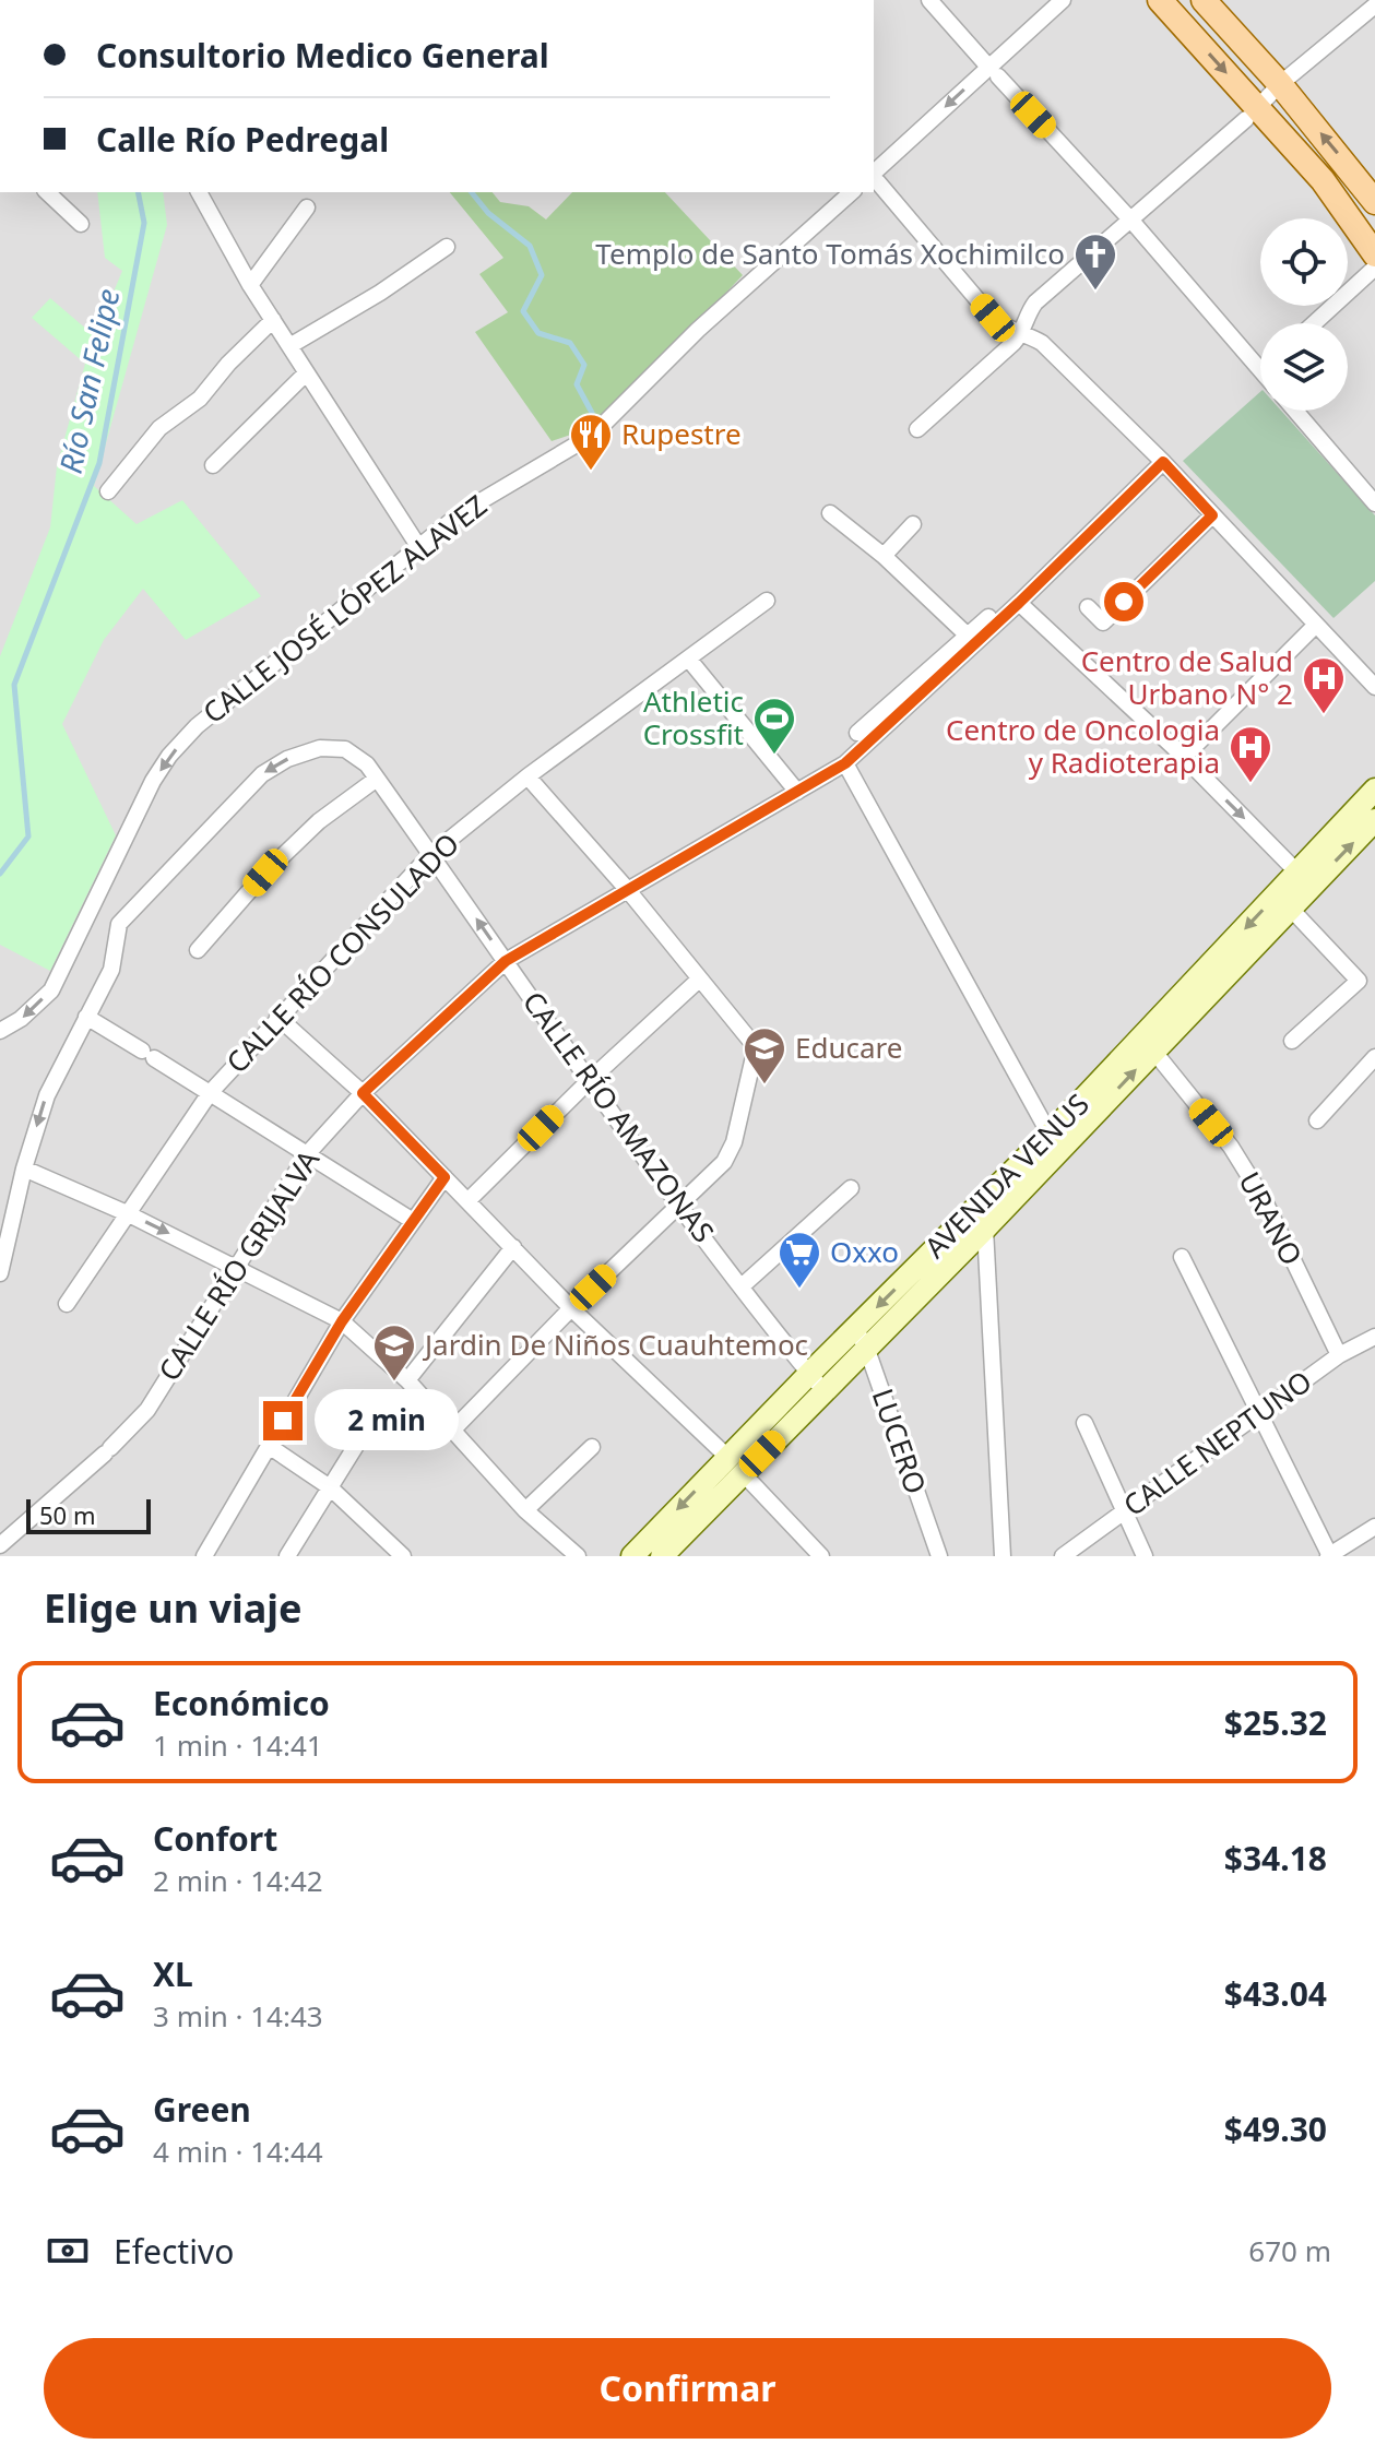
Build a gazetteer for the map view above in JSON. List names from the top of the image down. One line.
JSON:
{"streets":{"main road":["AVENIDA VENUS"],"street":["CALLE JOSÉ LÓPEZ ALAVEZ","CALLE RÍO CONSULADO","CALLE RÍO AMAZONAS","URANO","CALLE RÍO GRIJALVA","LUCERO","CALLE NEPTUNO"]},"crossings":[["CALLE RÍO CONSULADO","CALLE RÍO AMAZONAS"],["CALLE RÍO AMAZONAS","AVENIDA VENUS"],["CALLE RÍO AMAZONAS","CALLE RÍO GRIJALVA"],["AVENIDA VENUS","URANO"],["AVENIDA VENUS","LUCERO"],["URANO","CALLE NEPTUNO"]],"water":["Río San Felipe"],"places":{"church":["Templo de Santo Tomás Xochimilco"],"restaurant":["Rupestre"],"hospital":["Centro de Salud Urbano N° 2","Centro de Oncologia y Radioterapia"],"sports":["Athletic Crossfit"],"school or university":["Educare","Jardin De Niños Cuauhtemoc"],"supermarket":["Oxxo"]},"scale_bar":"50 m","page":{"banner":["Consultorio Medico General","Calle Río Pedregal"],"bubble":"2 min","scale":"50 m","heading":"Elige un viaje","list":[{"name":"Económico","note":"1 min · 14:41","value":"$25.32"},{"name":"Confort","note":"2 min · 14:42","value":"$34.18"},{"name":"XL","note":"3 min · 14:43","value":"$43.04"},{"name":"Green","note":"4 min · 14:44","value":"$49.30"}],"pay":["Efectivo","670 m"],"buttons":"Confirmar"}}
